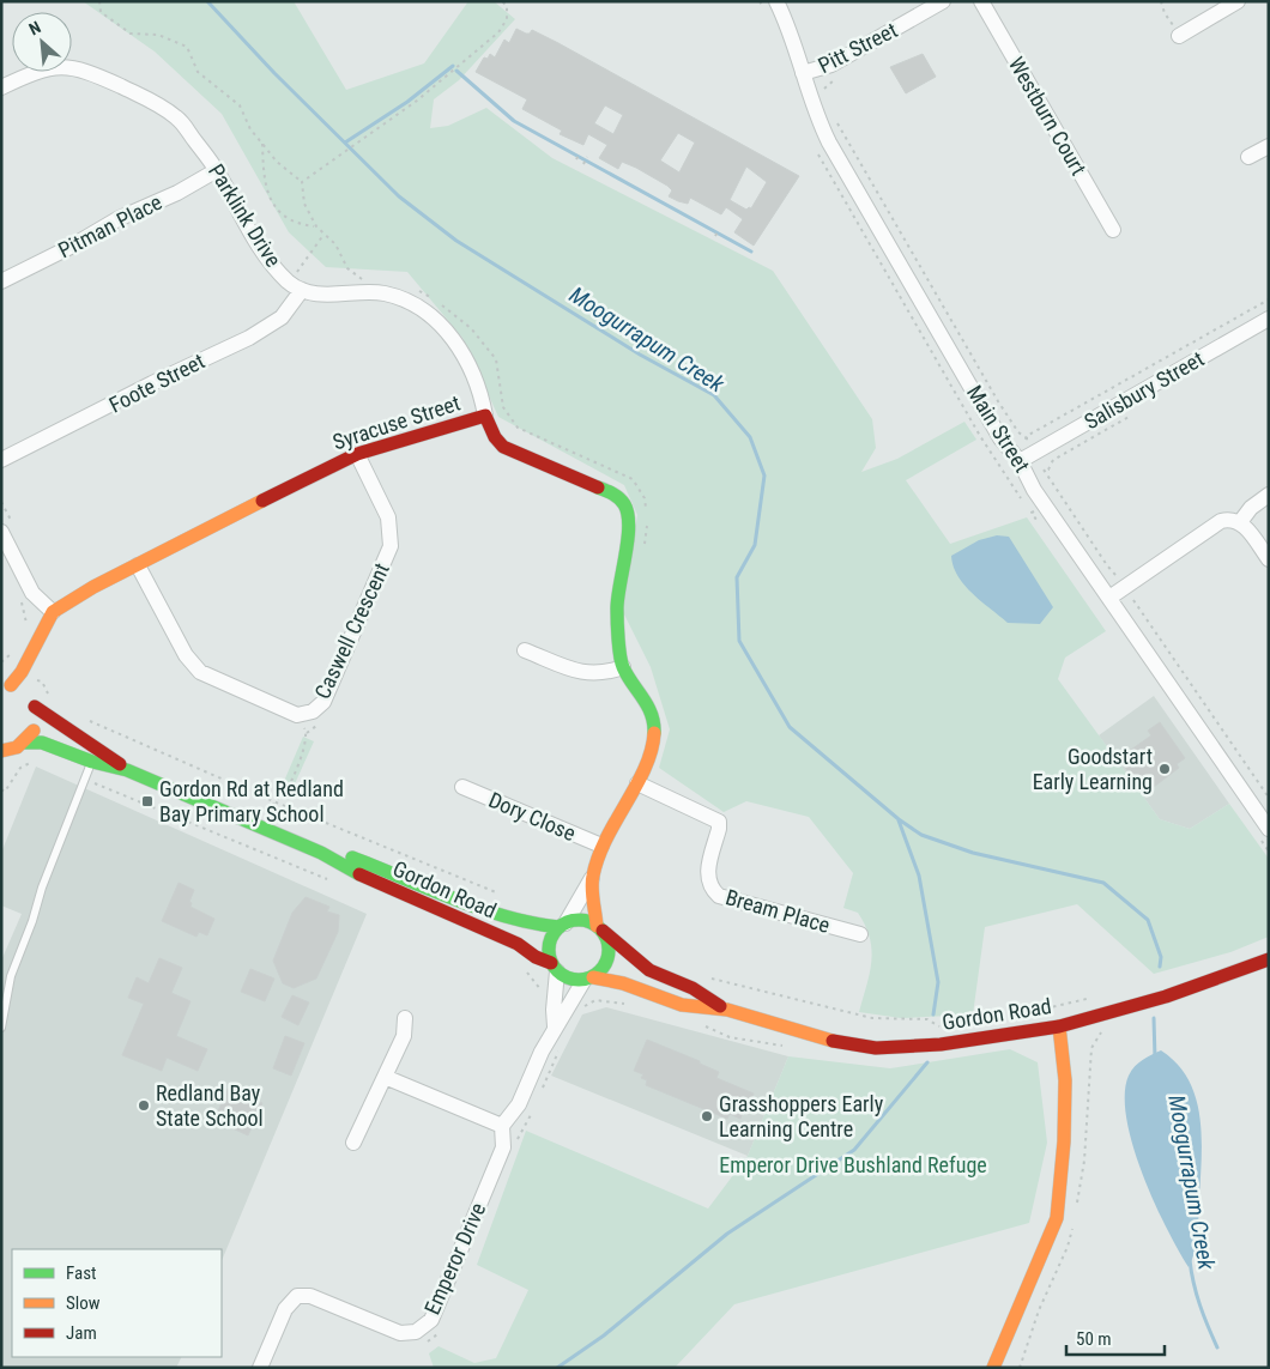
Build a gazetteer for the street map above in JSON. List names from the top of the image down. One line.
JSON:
{"streets":{"street":["Pitt Street","Westburn Court","Parklink Drive","Pitman Place","Foote Street","Salisbury Street","Syracuse Street","Main Street","Caswell Crescent","Dory Close","Gordon Road","Bream Place","Emperor Drive"]},"crossings":[["Pitt Street","Main Street"],["Parklink Drive","Pitman Place"],["Parklink Drive","Foote Street"],["Parklink Drive","Syracuse Street"],["Salisbury Street","Main Street"],["Syracuse Street","Caswell Crescent"],["Syracuse Street","Dory Close"],["Syracuse Street","Bream Place"]],"water":["Moogurrapum Creek"],"parks":["Emperor Drive Bushland Refuge"],"places":{"other":["Goodstart Early Learning","Redland Bay State School","Grasshoppers Early Learning Centre"],"transit":["Gordon Rd at Redland Bay Primary School"]},"legend":["Fast","Slow","Jam"],"scale_bar":"50 m","north":"top left"}
